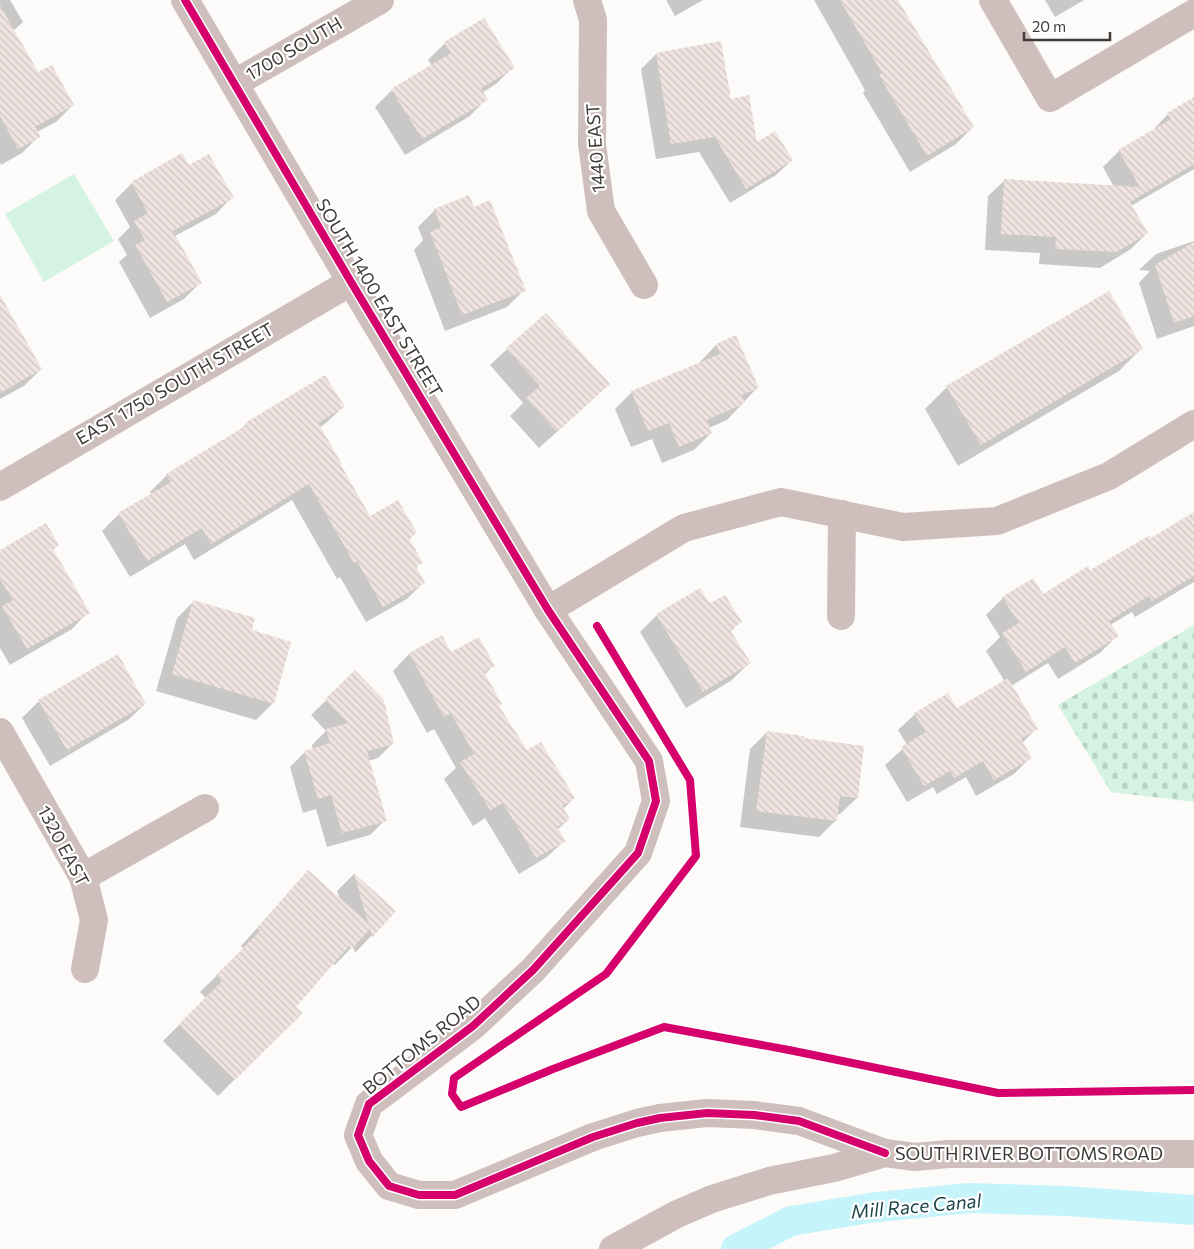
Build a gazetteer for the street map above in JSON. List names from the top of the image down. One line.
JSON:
{"streets":{"street":["1700 SOUTH","1440 EAST","SOUTH 1400 EAST STREET","EAST 1750 SOUTH STREET","1320 EAST","BOTTOMS ROAD","SOUTH RIVER BOTTOMS ROAD"]},"crossings":[["1700 SOUTH","SOUTH 1400 EAST STREET"],["SOUTH 1400 EAST STREET","EAST 1750 SOUTH STREET"],["SOUTH 1400 EAST STREET","BOTTOMS ROAD"],["BOTTOMS ROAD","SOUTH RIVER BOTTOMS ROAD"]],"water":["Mill Race Canal"],"scale_bar":"20 m"}
